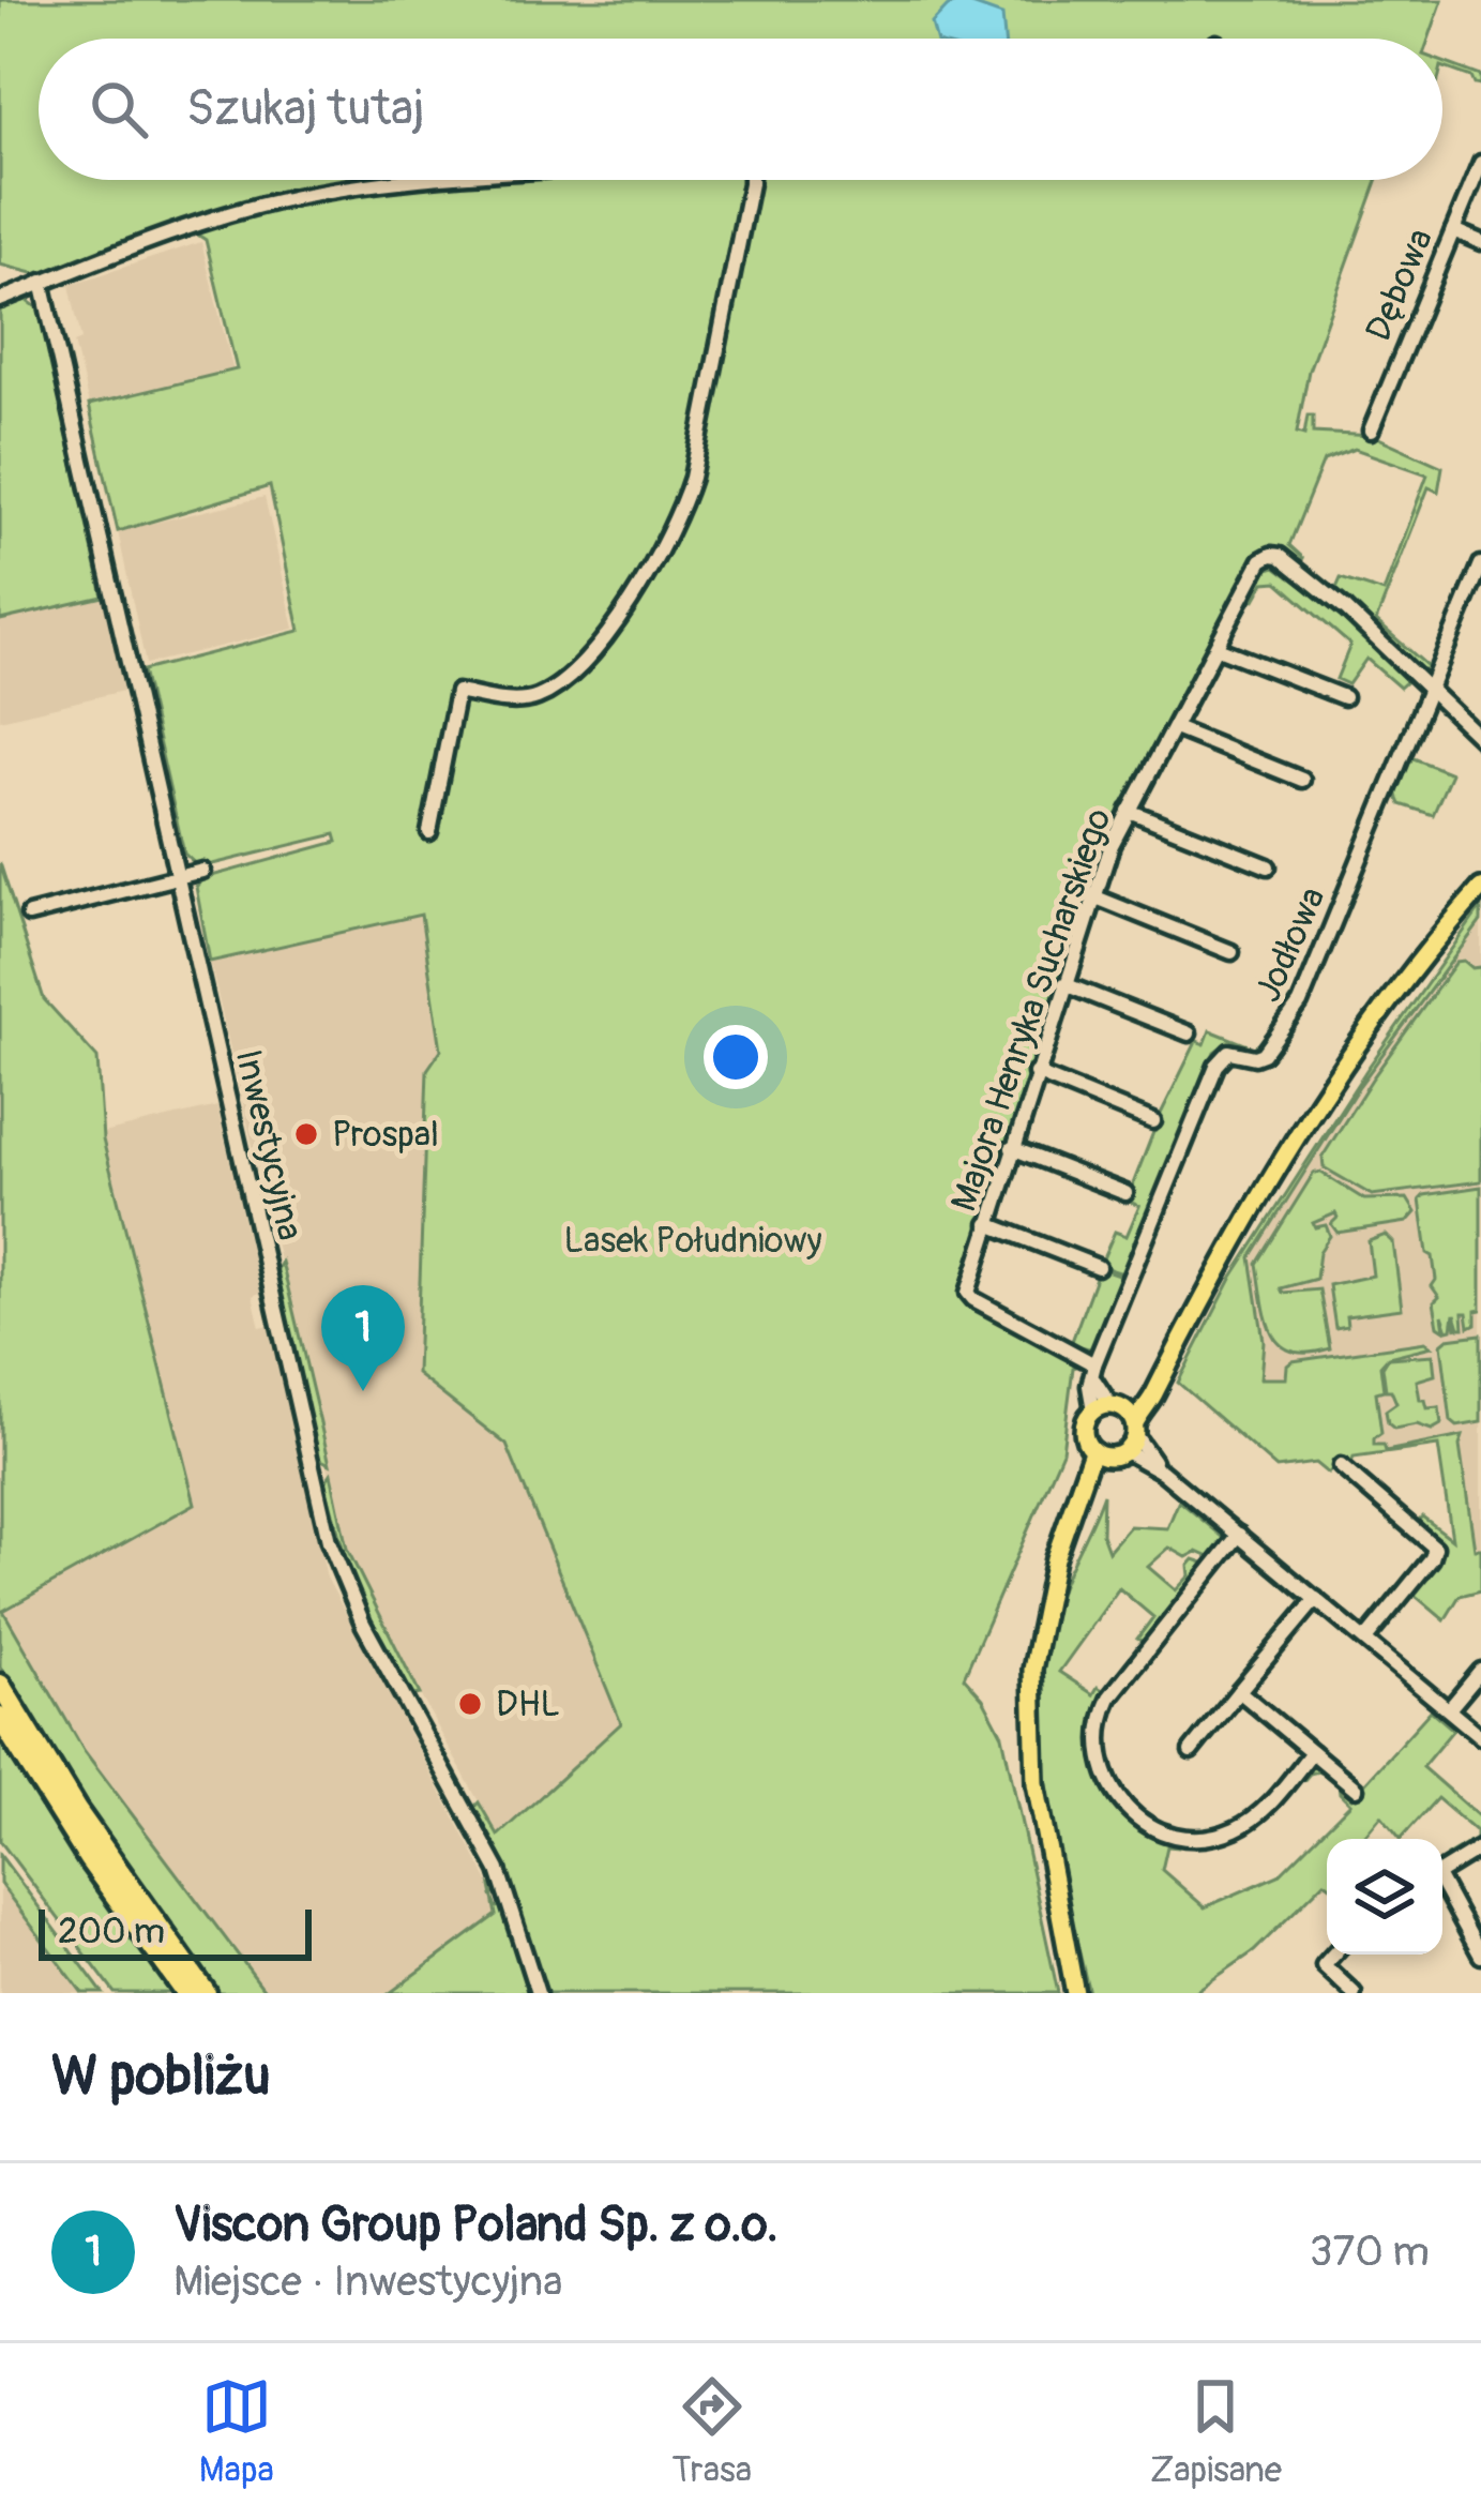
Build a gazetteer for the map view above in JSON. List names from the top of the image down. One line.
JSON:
{"streets":{"street":["Dębowa","Jodłowa","Majora Henryka Sucharskiego","Inwestycyjna"]},"crossings":[["Jodłowa","Majora Henryka Sucharskiego"]],"parks":["Lasek Południowy"],"places":["Prospal","DHL"],"scale_bar":"200 m","page":{"search":"Szukaj tutaj","pins":"1","scale":"200 m","heading":"W pobliżu","list":[{"mark":"1","name":"Viscon Group Poland Sp. z o.o.","note":"Miejsce · Inwestycyjna","value":"370 m"}],"nav":["Mapa","Trasa","Zapisane"]}}
